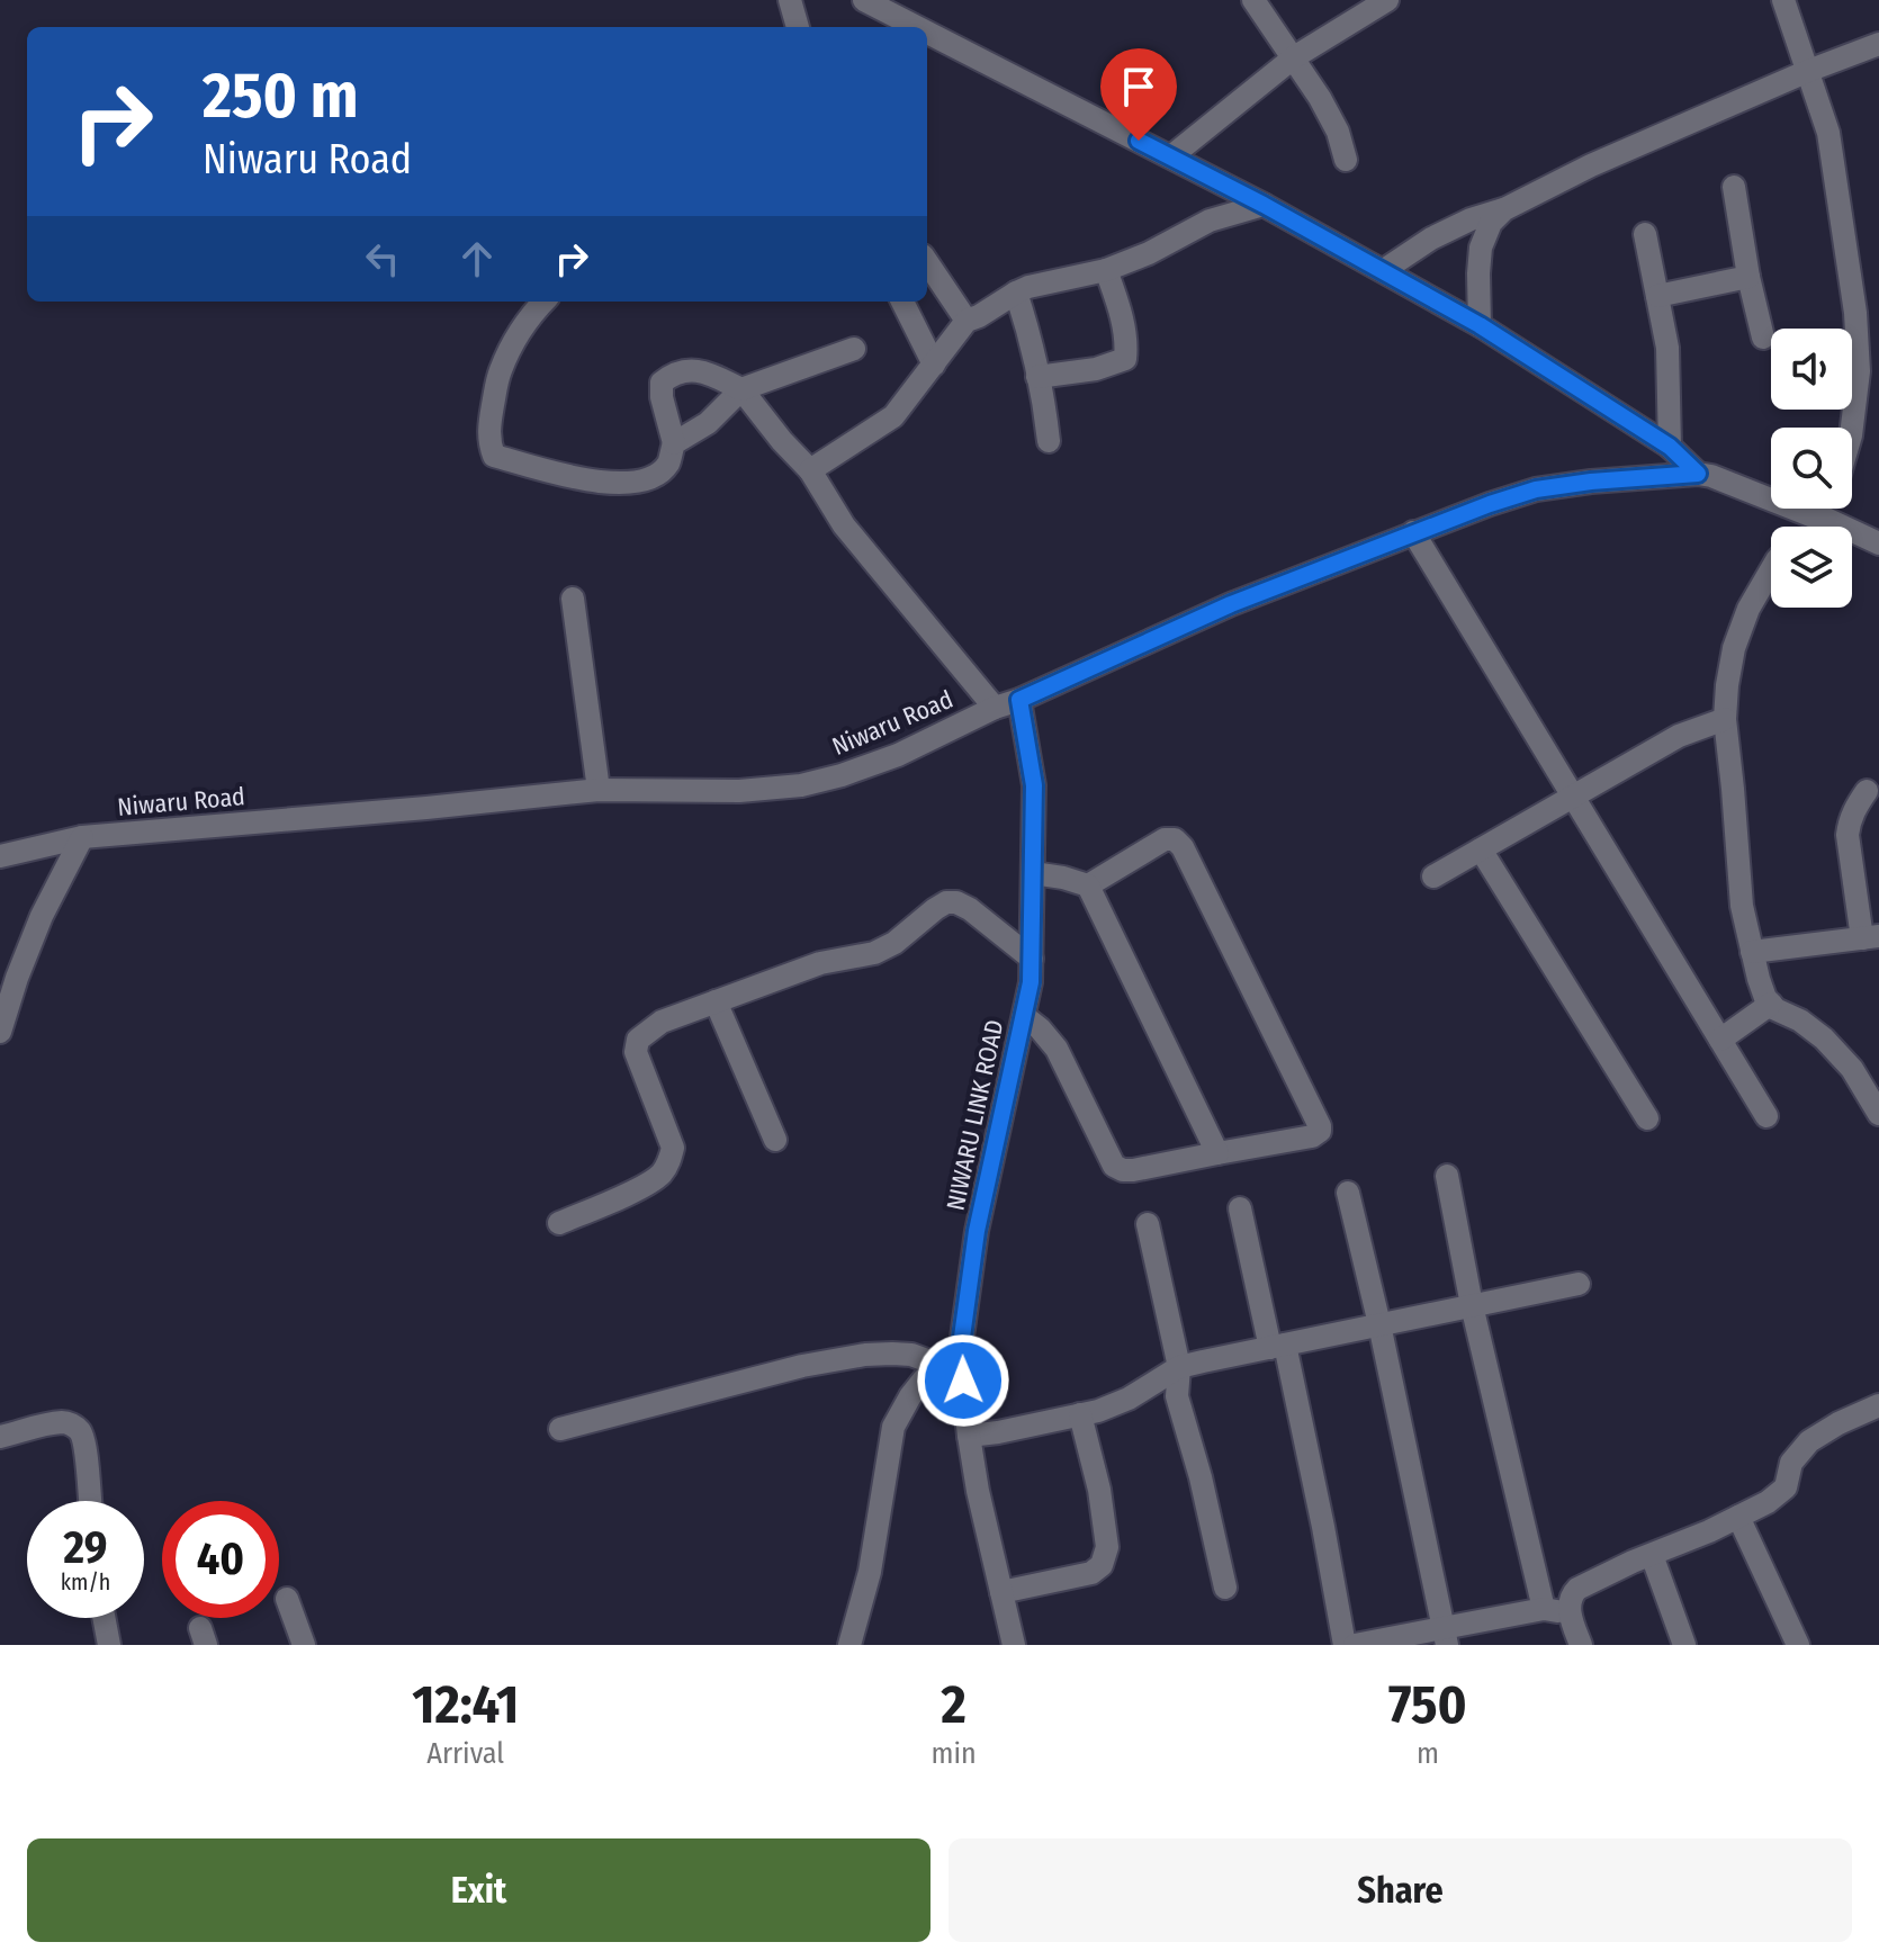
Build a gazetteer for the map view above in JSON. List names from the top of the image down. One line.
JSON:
{"streets":{"street":["Niwaru Road","NIWARU LINK ROAD"]},"crossings":[["Niwaru Road","NIWARU LINK ROAD"]],"page":{"turn":["250 m","Niwaru Road"],"speed":"29 km/h","limit":"40","eta":["12:41","Arrival","2","min","750","m"],"buttons":["Exit","Share"]}}
